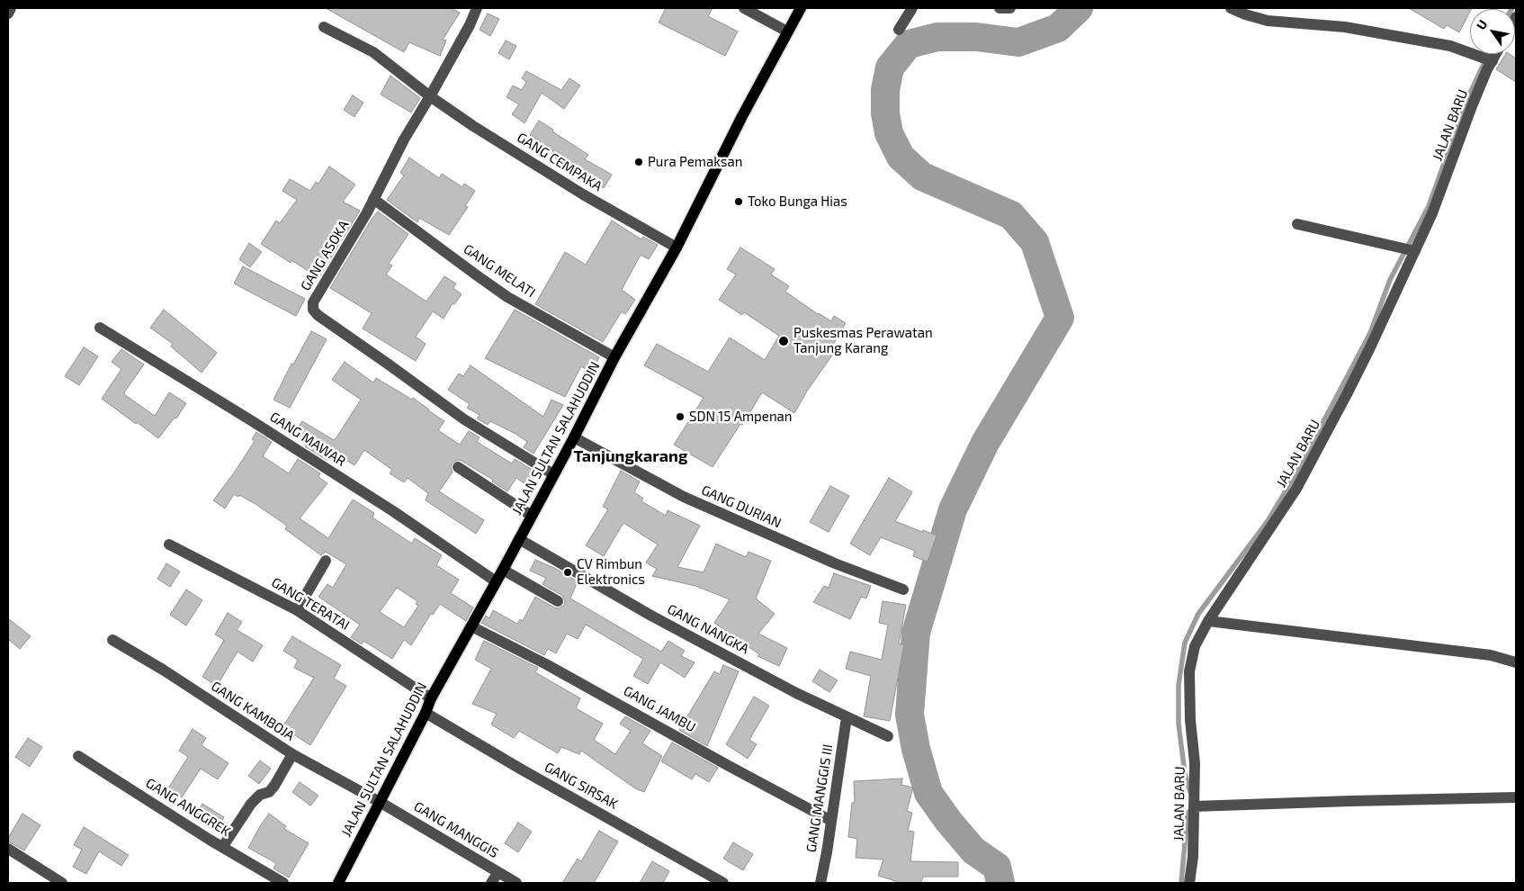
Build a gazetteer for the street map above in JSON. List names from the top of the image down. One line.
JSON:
{"streets":{"main road":["JALAN SULTAN SALAHUDDIN"],"street":["JALAN BARU","GANG CEMPAKA","GANG ASOKA","GANG MELATI","GANG MAWAR","GANG DURIAN","GANG TERATAI","GANG NANGKA","GANG JAMBU","GANG KAMBOJA","GANG SIRSAK","GANG MANGGIS III","GANG ANGGREK","GANG MANGGIS"]},"crossings":[["GANG CEMPAKA","GANG ASOKA"],["GANG CEMPAKA","JALAN SULTAN SALAHUDDIN"],["GANG ASOKA","GANG MELATI"],["GANG ASOKA","JALAN SULTAN SALAHUDDIN"],["GANG MELATI","JALAN SULTAN SALAHUDDIN"],["JALAN SULTAN SALAHUDDIN","GANG MAWAR"],["JALAN SULTAN SALAHUDDIN","GANG DURIAN"],["JALAN SULTAN SALAHUDDIN","GANG TERATAI"],["JALAN SULTAN SALAHUDDIN","GANG NANGKA"],["JALAN SULTAN SALAHUDDIN","GANG JAMBU"],["JALAN SULTAN SALAHUDDIN","GANG KAMBOJA"],["JALAN SULTAN SALAHUDDIN","GANG SIRSAK"],["JALAN SULTAN SALAHUDDIN","GANG MANGGIS"],["GANG NANGKA","GANG MANGGIS III"],["GANG JAMBU","GANG MANGGIS III"],["GANG KAMBOJA","GANG MANGGIS"]],"districts":["Tanjungkarang"],"places":["Pura Pemaksan","Toko Bunga Hias","Puskesmas Perawatan Tanjung Karang","SDN 15 Ampenan","CV Rimbun Elektronics"],"north":"top left"}
